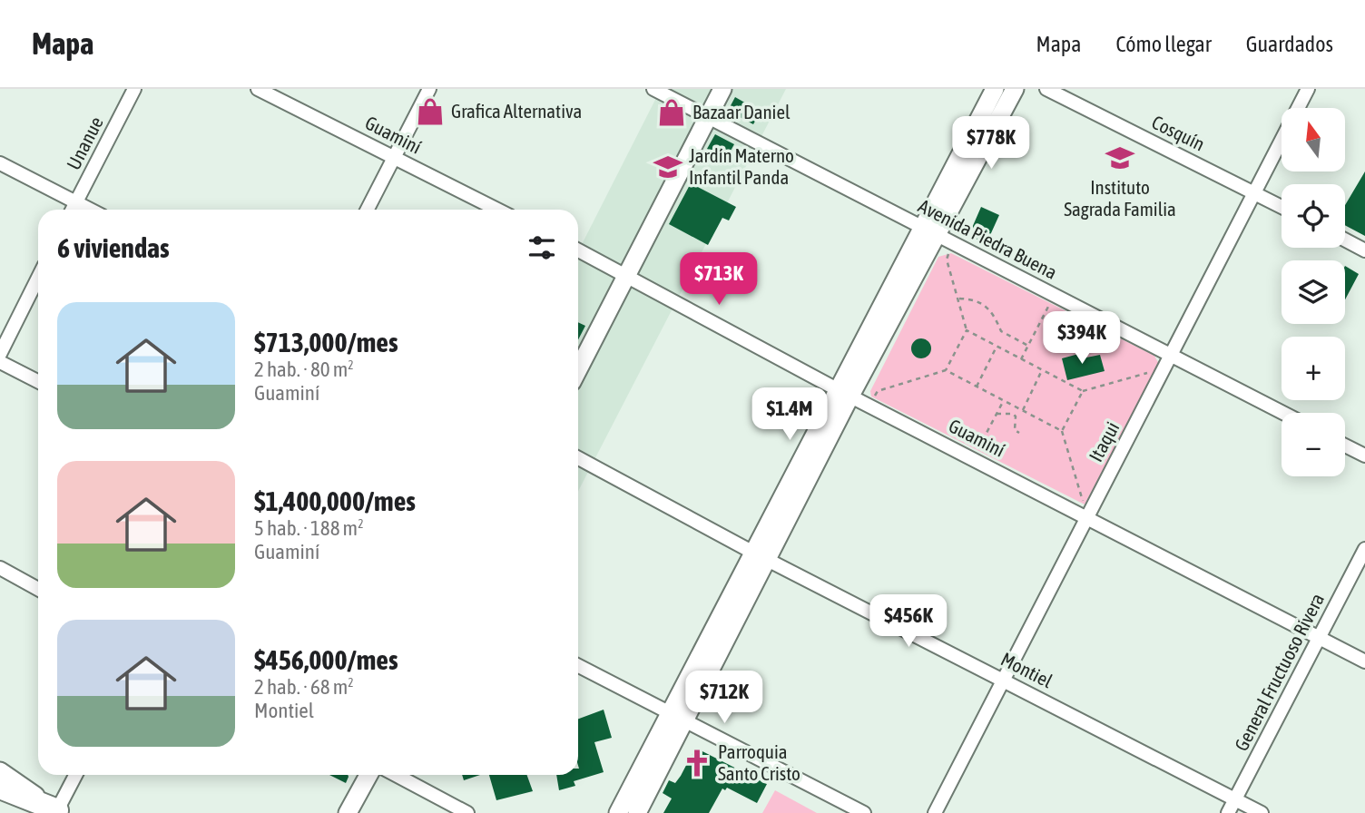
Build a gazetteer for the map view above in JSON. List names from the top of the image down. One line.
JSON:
{"streets":{"street":["Cosquín","Guaminí","Unanue","Avenida Piedra Buena","Itaqui","Montiel","General Fructuoso Rivera"]},"crossings":[["Cosquín","Itaqui"],["Guaminí","Itaqui"],["Guaminí","General Fructuoso Rivera"],["Avenida Piedra Buena","Itaqui"],["Itaqui","Montiel"],["Montiel","General Fructuoso Rivera"]],"places":{"shop":["Grafica Alternativa","Bazaar Daniel"],"school or university":["Instituto Sagrada Familia","Jardín Materno Infantil Panda"],"church":["Parroquia Santo Cristo"]},"north":"top","page":{"header":"Mapa","nav":["Mapa","Cómo llegar","Guardados"],"map_buttons":["+","−"],"price":["$778K","$713K","$394K","$1.4M","$456K","$712K"],"heading":"6 viviendas","list":[{"name":"$713,000/mes","note":"2 hab. · 80 m² · Guaminí"},{"name":"$1,400,000/mes","note":"5 hab. · 188 m² · Guaminí"},{"name":"$456,000/mes","note":"2 hab. · 68 m² · Montiel"}]}}
